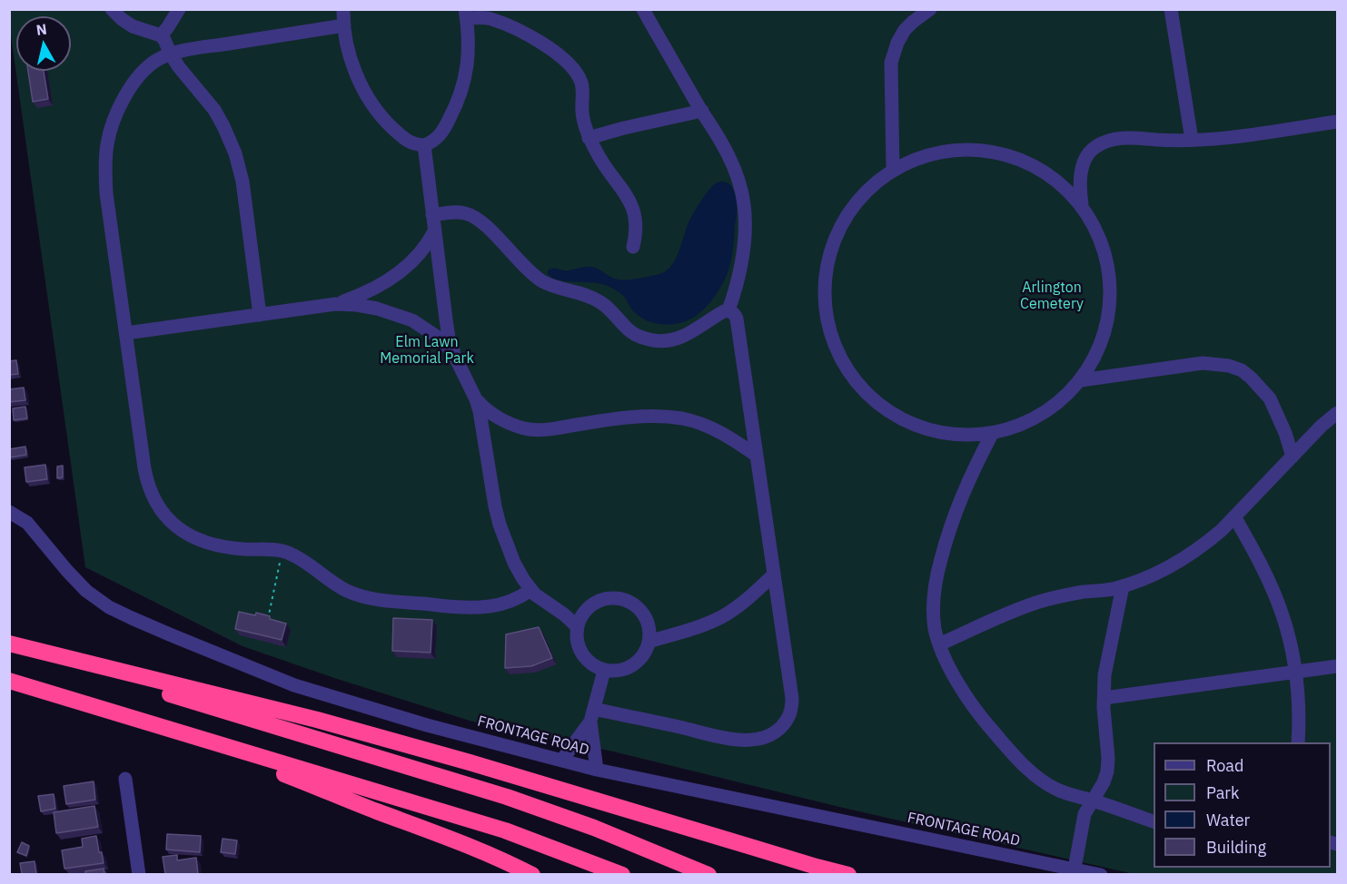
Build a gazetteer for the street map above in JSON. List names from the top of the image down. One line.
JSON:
{"streets":{"street":["FRONTAGE ROAD"]},"parks":["Arlington Cemetery","Elm Lawn Memorial Park"],"legend":["Road","Park","Water","Building"],"north":"top"}
